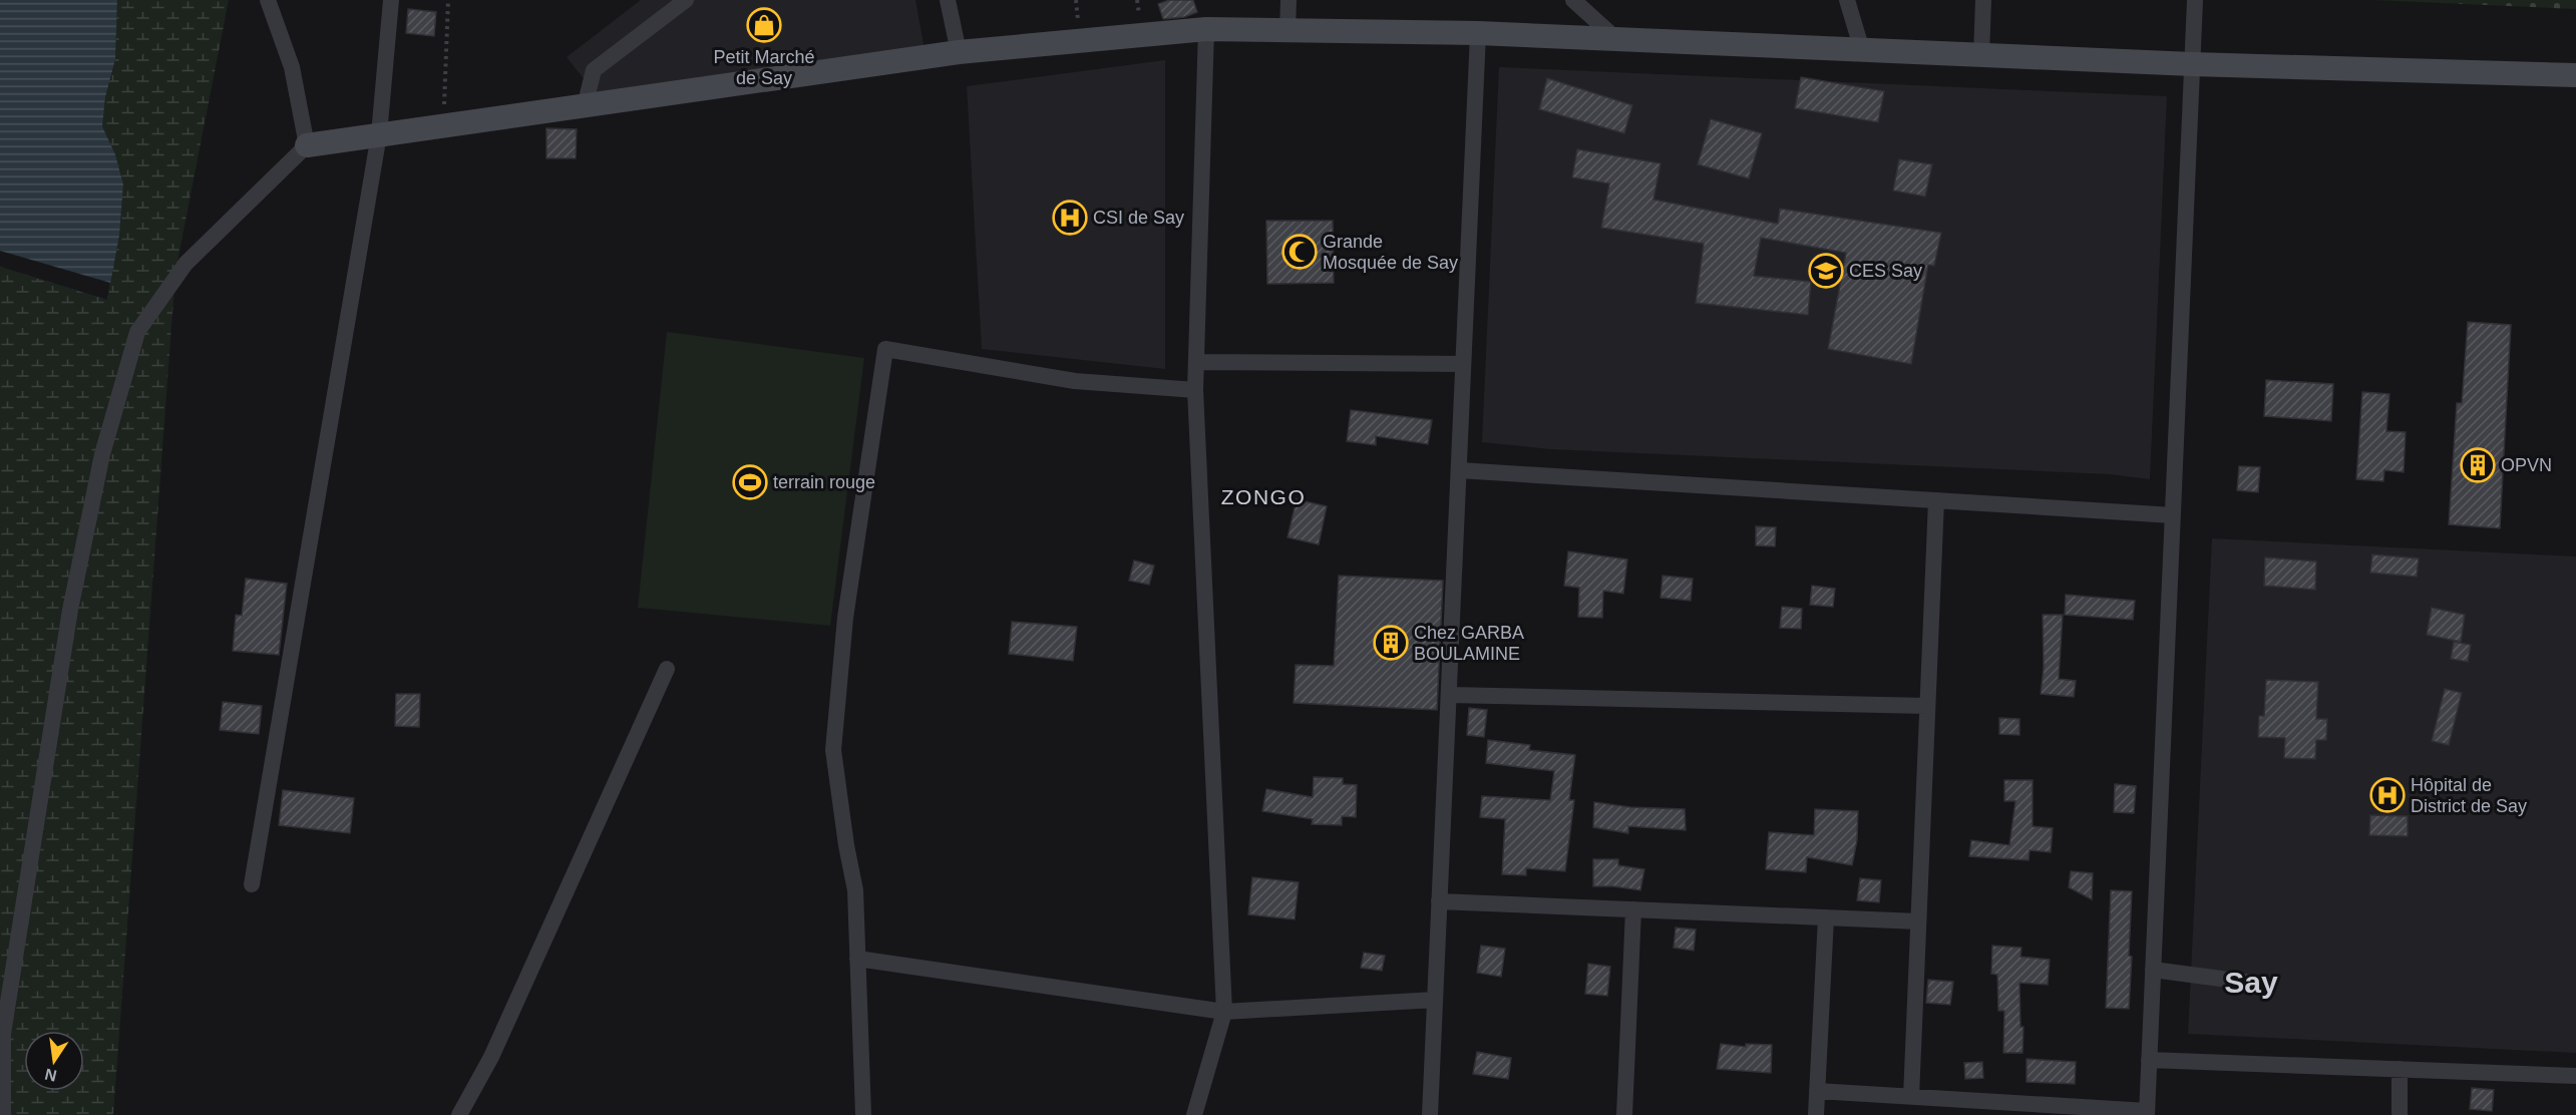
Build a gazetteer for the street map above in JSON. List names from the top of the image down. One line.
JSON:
{"districts":["ZONGO","Say"],"places":{"shop":["Petit Marché de Say"],"hospital":["CSI de Say","Hôpital de District de Say"],"mosque":["Grande Mosquée de Say"],"school or university":["CES Say"],"building":["OPVN","Chez GARBA BOULAMINE"],"sports":["terrain rouge"]},"north":"bottom"}
